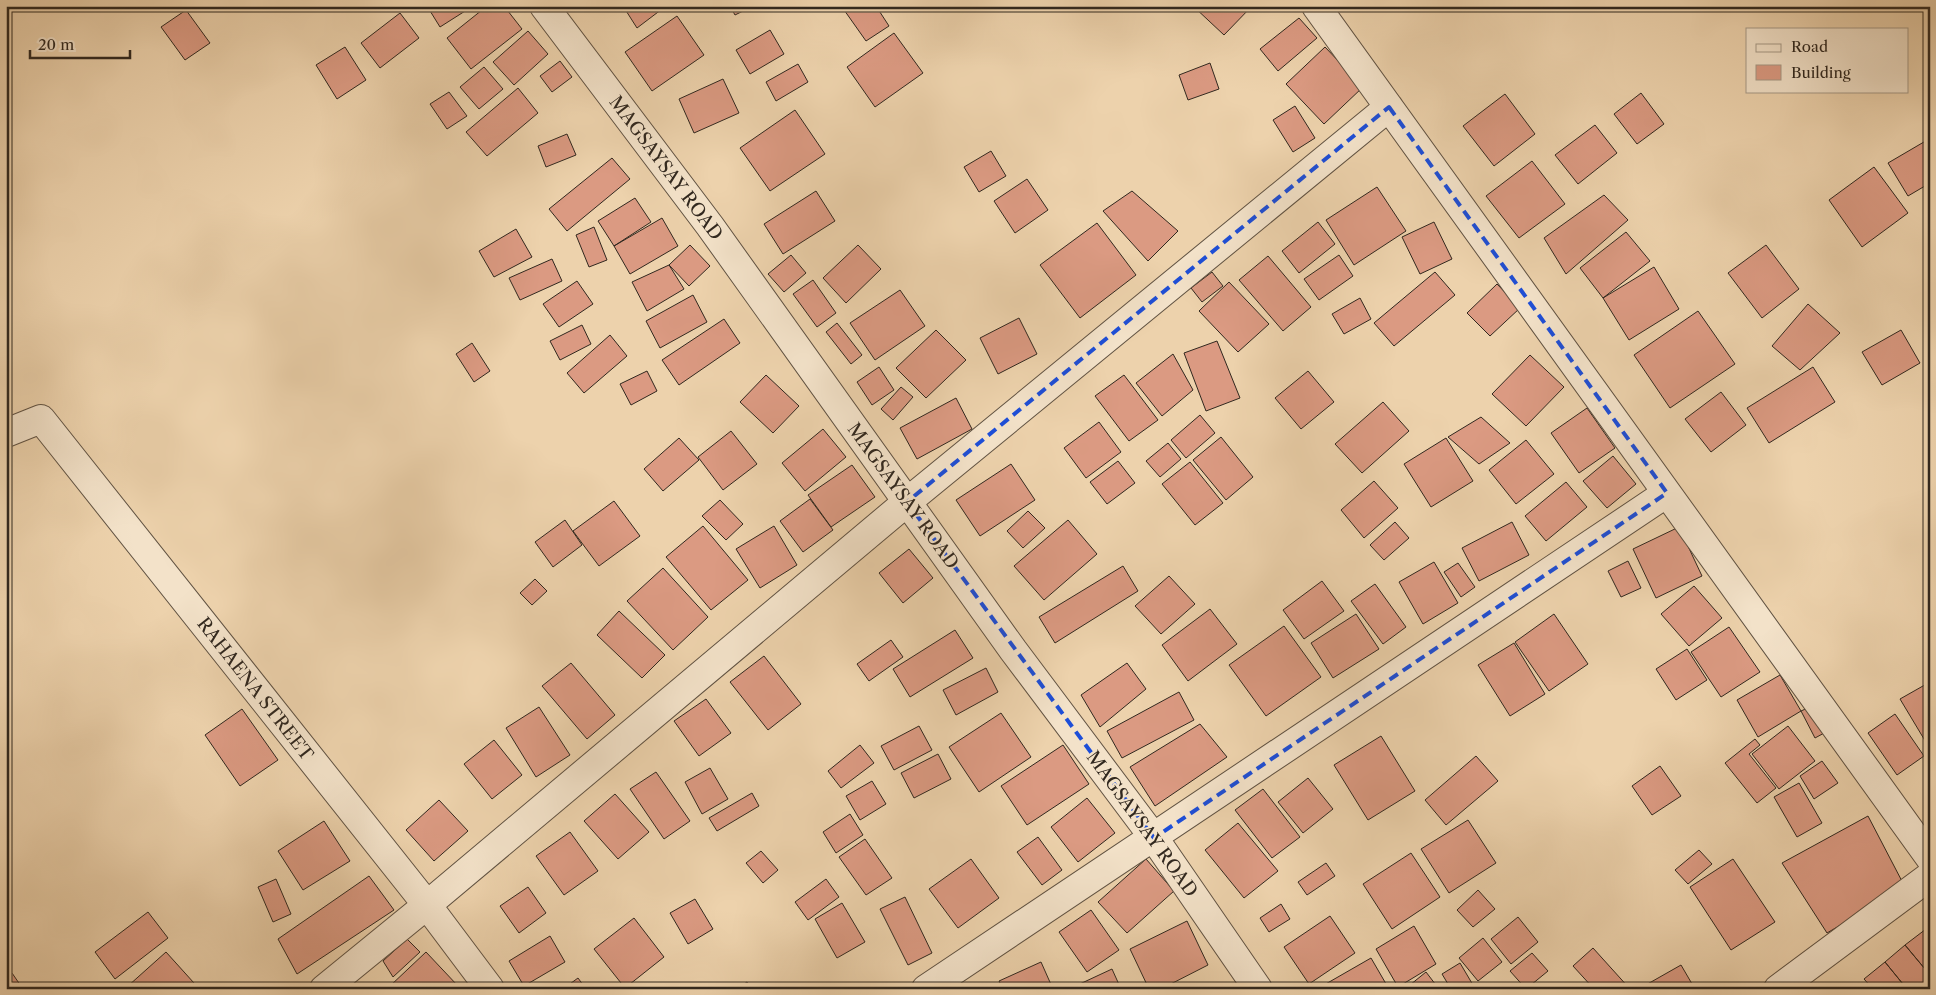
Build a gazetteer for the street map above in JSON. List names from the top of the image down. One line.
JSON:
{"streets":{"street":["MAGSAYSAY ROAD","RAHAENA STREET"]},"legend":["Road","Building"],"scale_bar":"20 m"}
